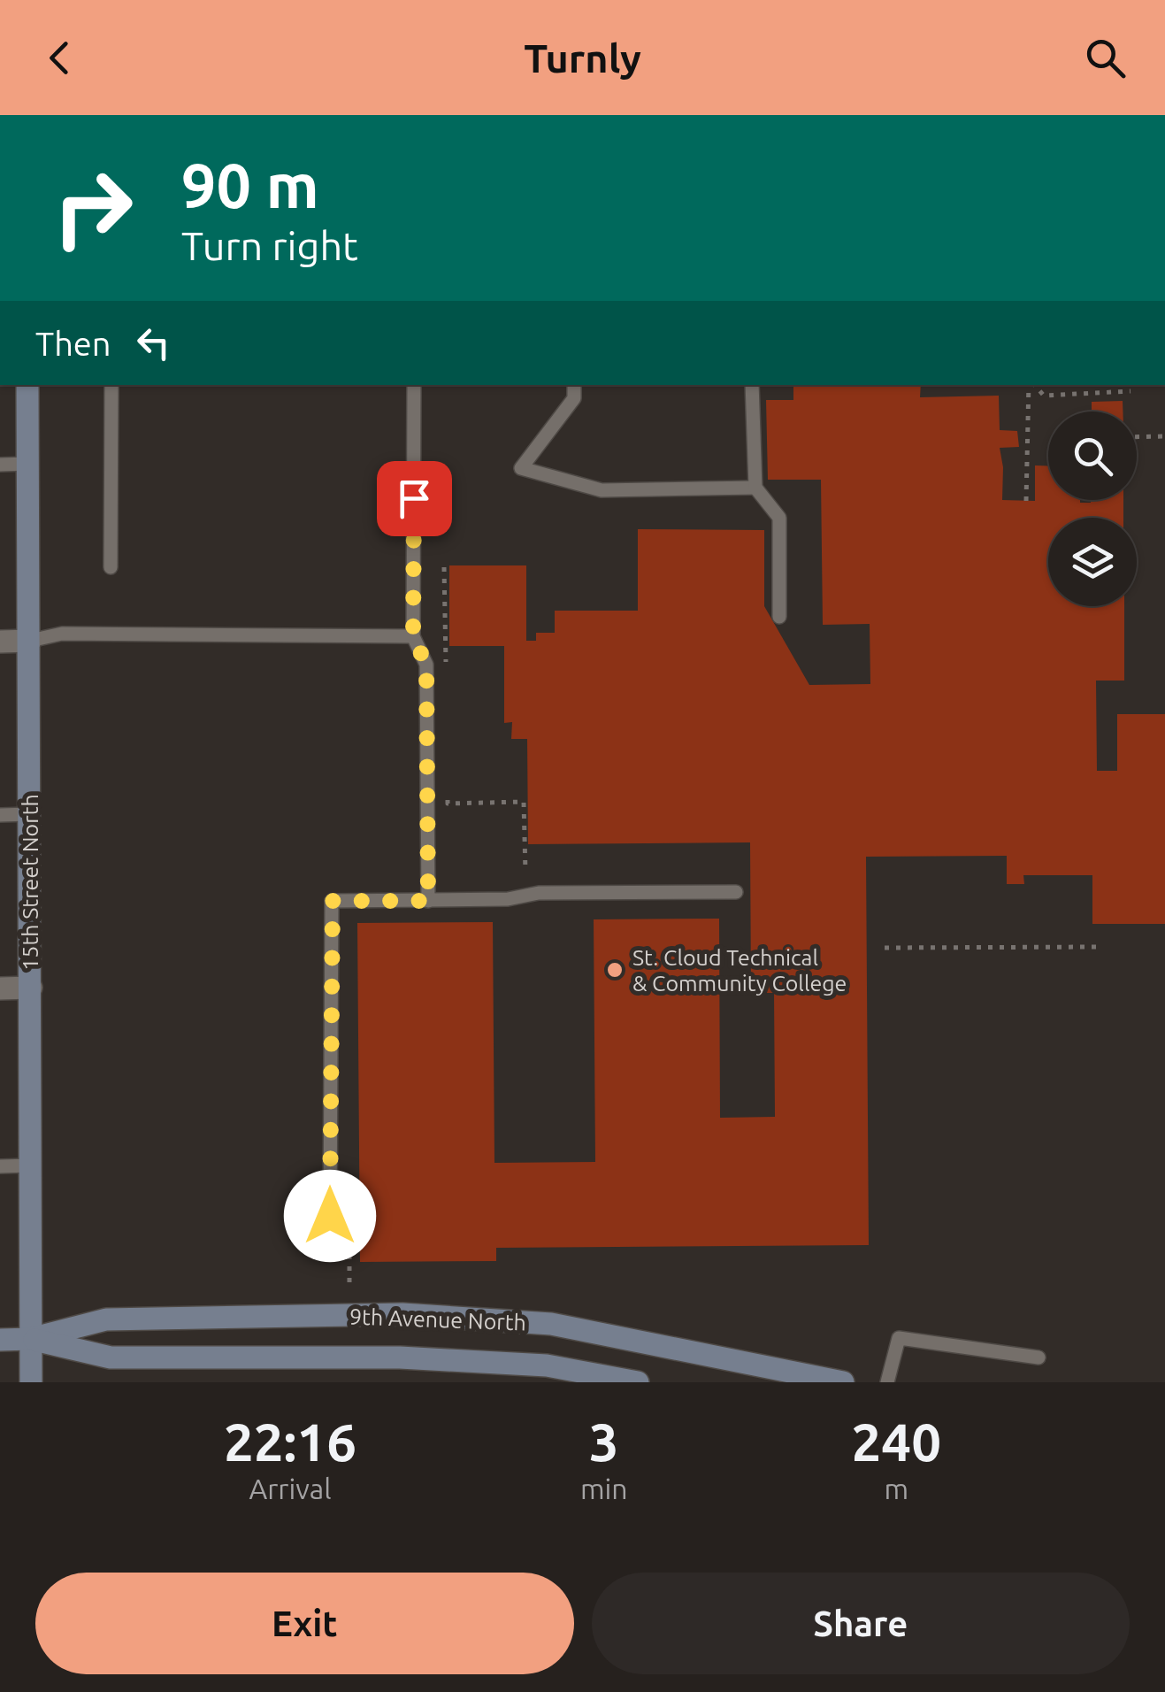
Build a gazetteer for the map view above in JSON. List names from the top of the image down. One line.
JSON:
{"streets":{"main road":["15th Street North","9th Avenue North"]},"crossings":[["15th Street North","9th Avenue North"]],"places":["St. Cloud Technical & Community College"],"page":{"header":"Turnly","turn":["90 m","Turn right"],"then":"Then","eta":["22:16","Arrival","3","min","240","m"],"buttons":["Exit","Share"]}}
